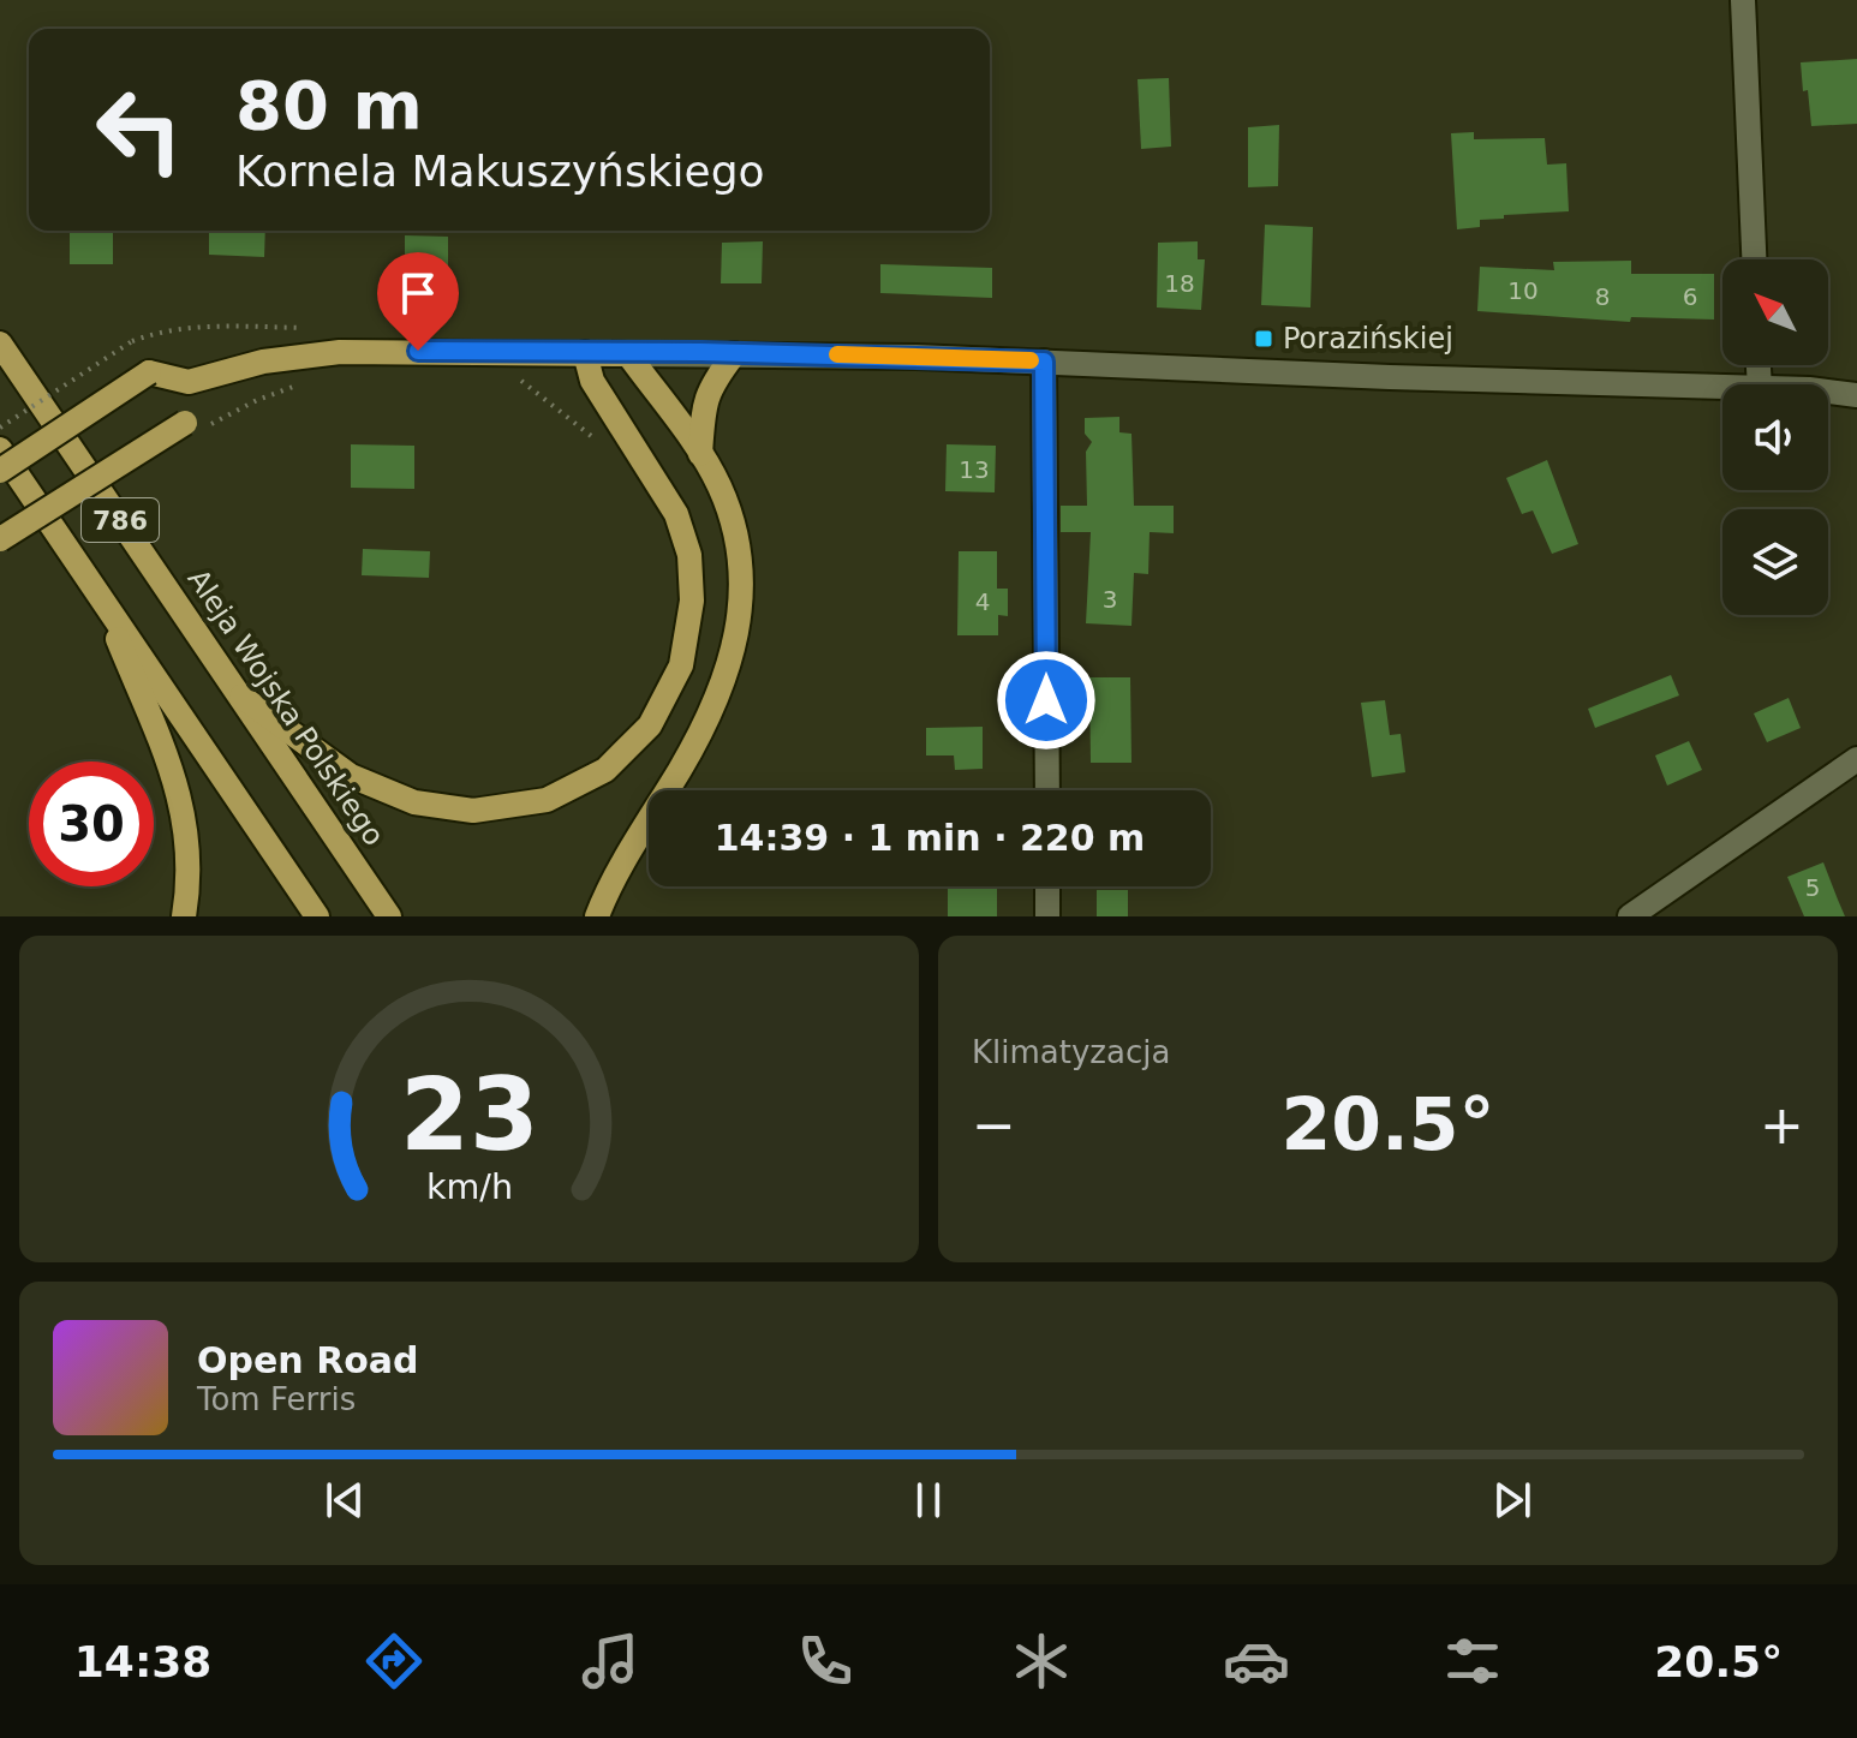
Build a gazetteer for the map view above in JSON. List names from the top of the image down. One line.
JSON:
{"streets":{"main road":["786","Aleja Wojska Polskiego"]},"places":{"transit":["Porazińskiej"]},"house_numbers":["18","10","8","6","13","3","4","5"],"north":"top left","page":{"turn":["80 m","Kornela Makuszyńskiego"],"limit":"30","trip":"14:39 · 1 min · 220 m","tile":"Klimatyzacja","heat":["−","20.5°","+"],"song":["Open Road","Tom Ferris"],"tabs":["14:38","20.5°"],"gauge":["23","km/h"]}}
